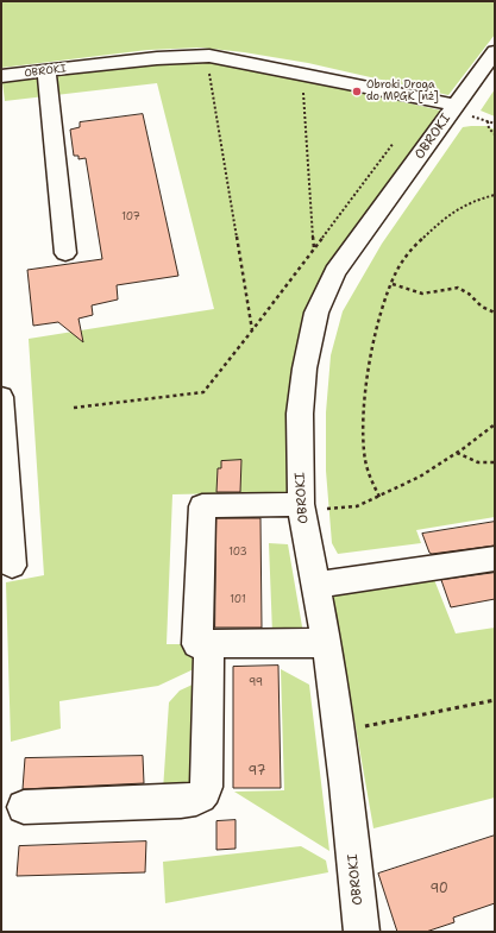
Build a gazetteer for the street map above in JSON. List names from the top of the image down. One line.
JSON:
{"streets":{"street":["OBROKI"]},"places":["Obroki Droga do MPGK [nż]"],"house_numbers":["107","103","101","99","97","90"]}
